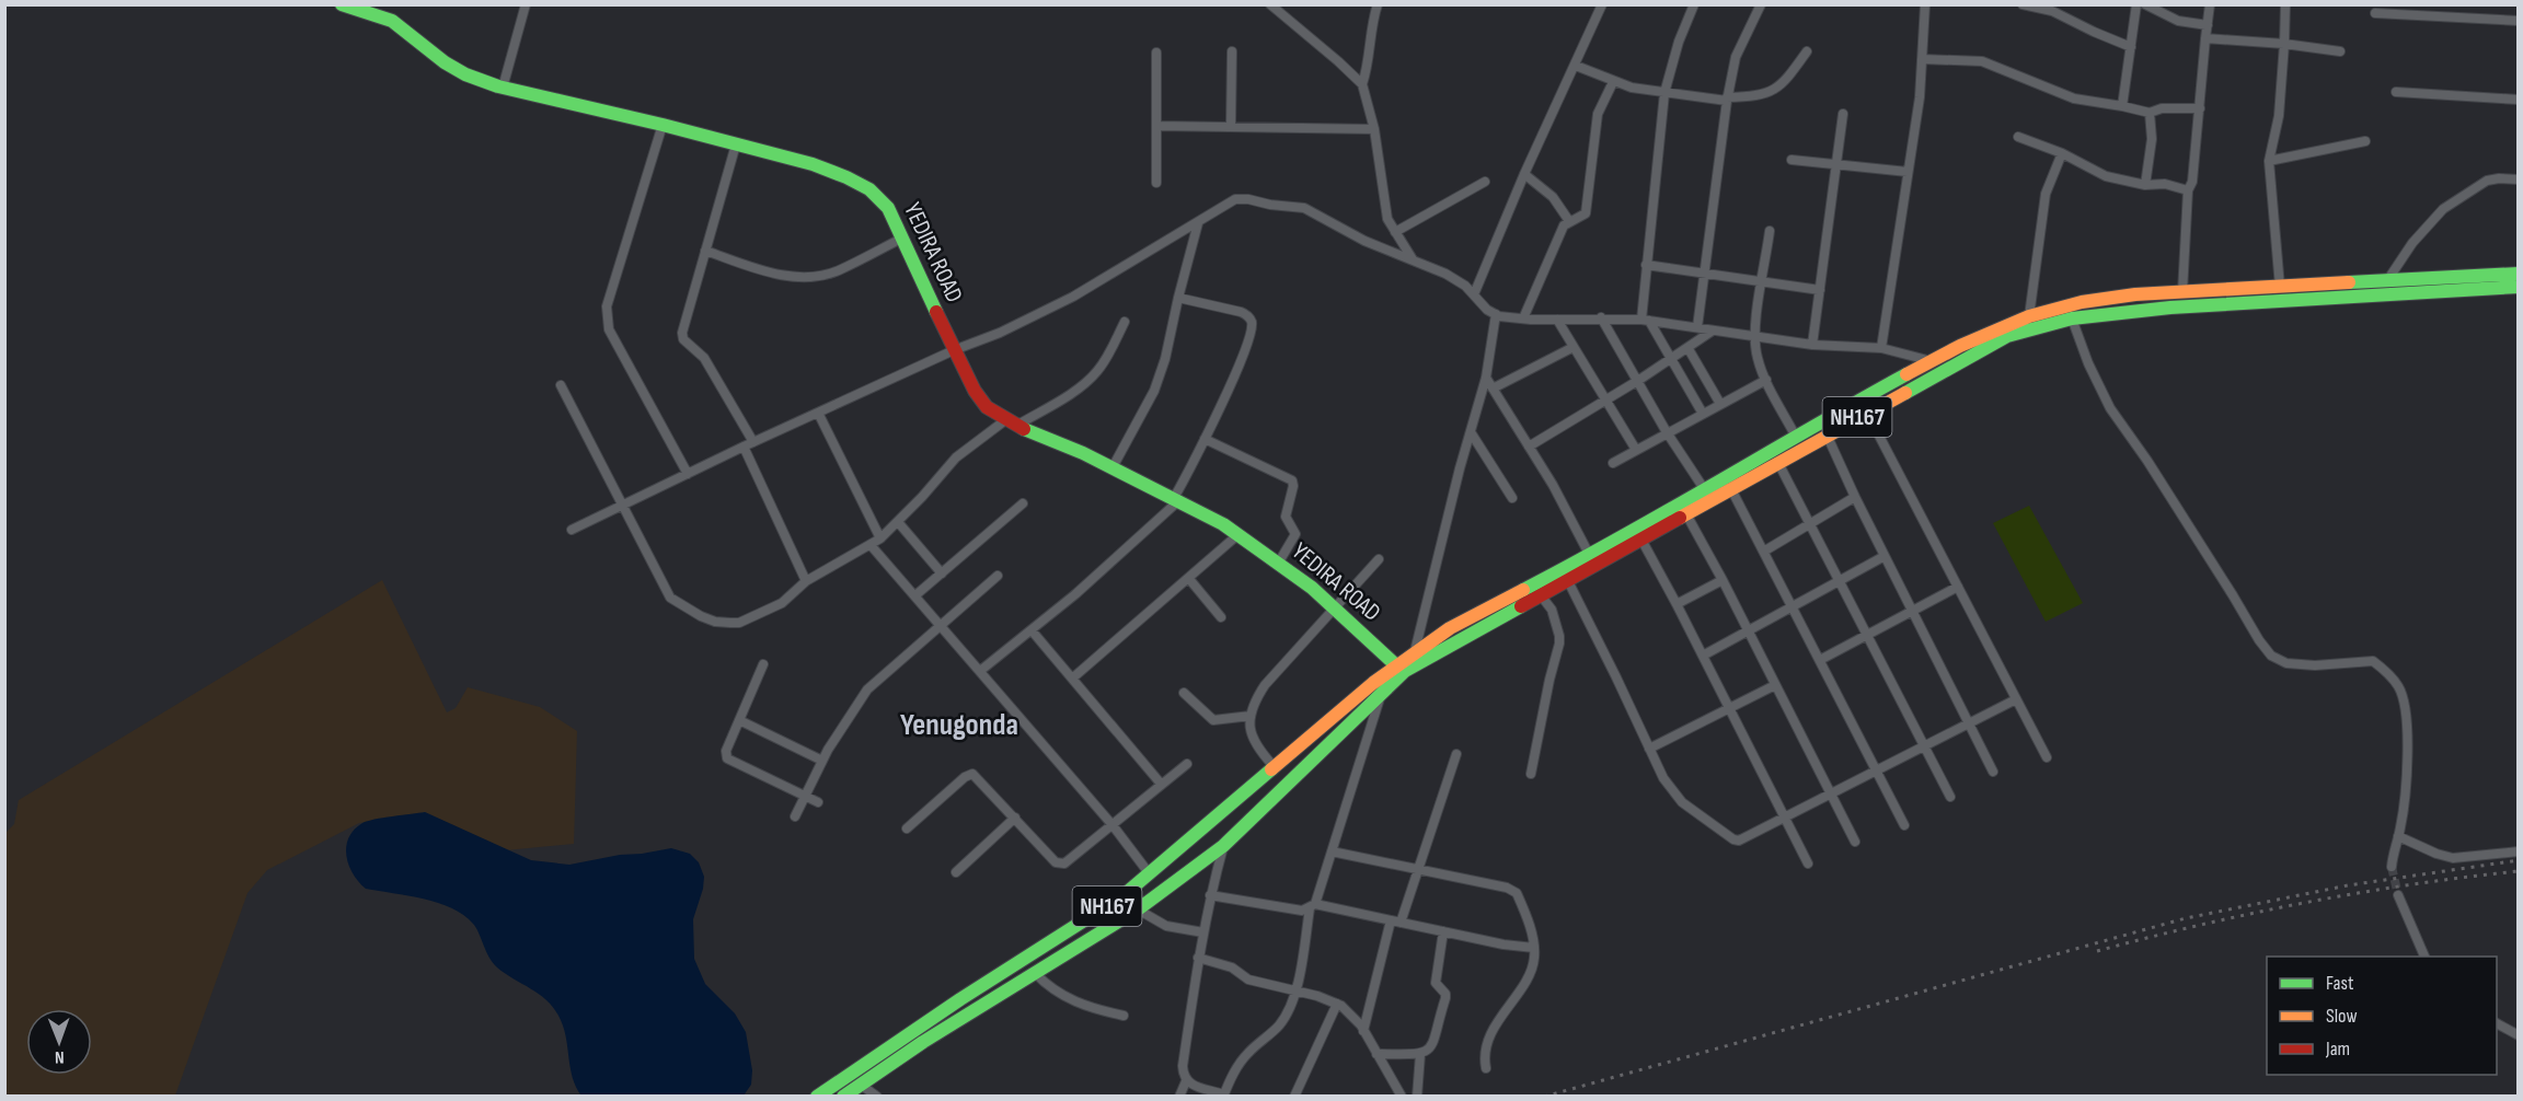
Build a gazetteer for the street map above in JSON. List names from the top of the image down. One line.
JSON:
{"streets":{"main road":["YEDIRA ROAD","NH167"]},"crossings":[["YEDIRA ROAD","NH167"]],"districts":["Yenugonda"],"legend":["Fast","Slow","Jam"],"north":"bottom"}
